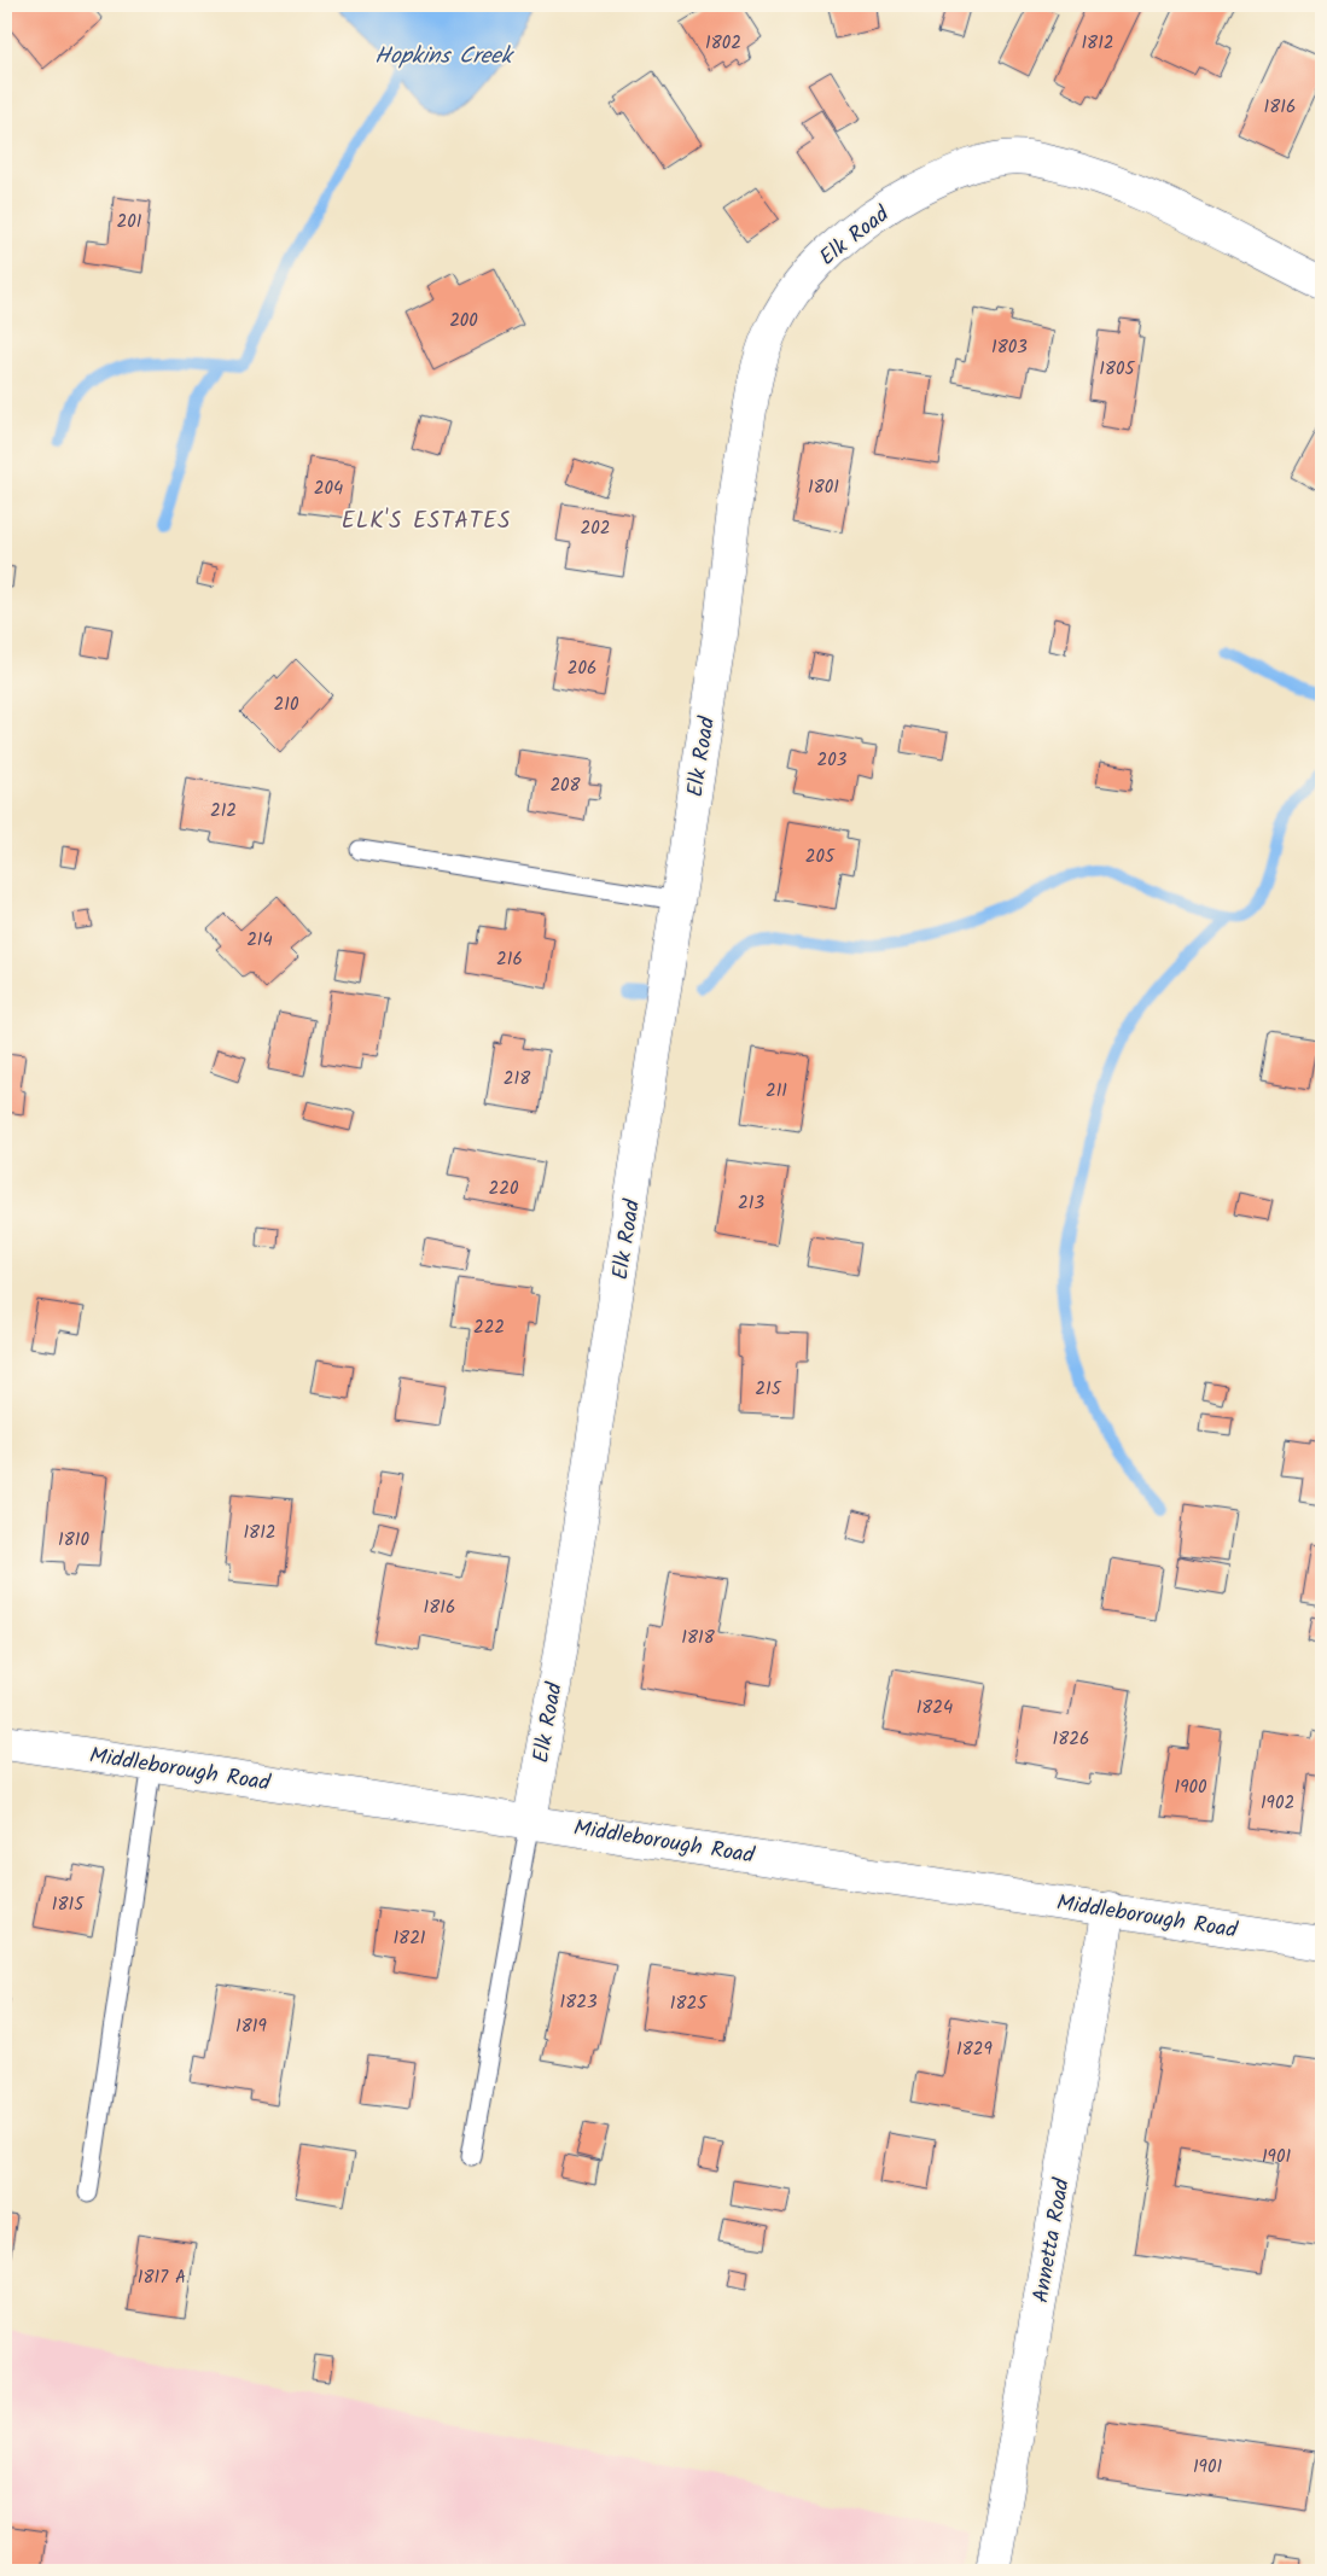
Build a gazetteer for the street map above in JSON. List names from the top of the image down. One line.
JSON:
{"streets":{"street":["Elk Road","Middleborough Road","Annetta Road"]},"crossings":[["Elk Road","Middleborough Road"],["Middleborough Road","Annetta Road"]],"districts":["ELK'S ESTATES"],"water":["Hopkins Creek"],"house_numbers":["1802","1812","1816","201","200","1803","1805","1801","204","202","206","210","203","208","212","205","214","216","218","211","220","213","222","215","1812","1810","1816","1818","1824","1826","1900","1902","1815","1821","1823","1825","1819","1829","1901","1817 A","1901"]}
